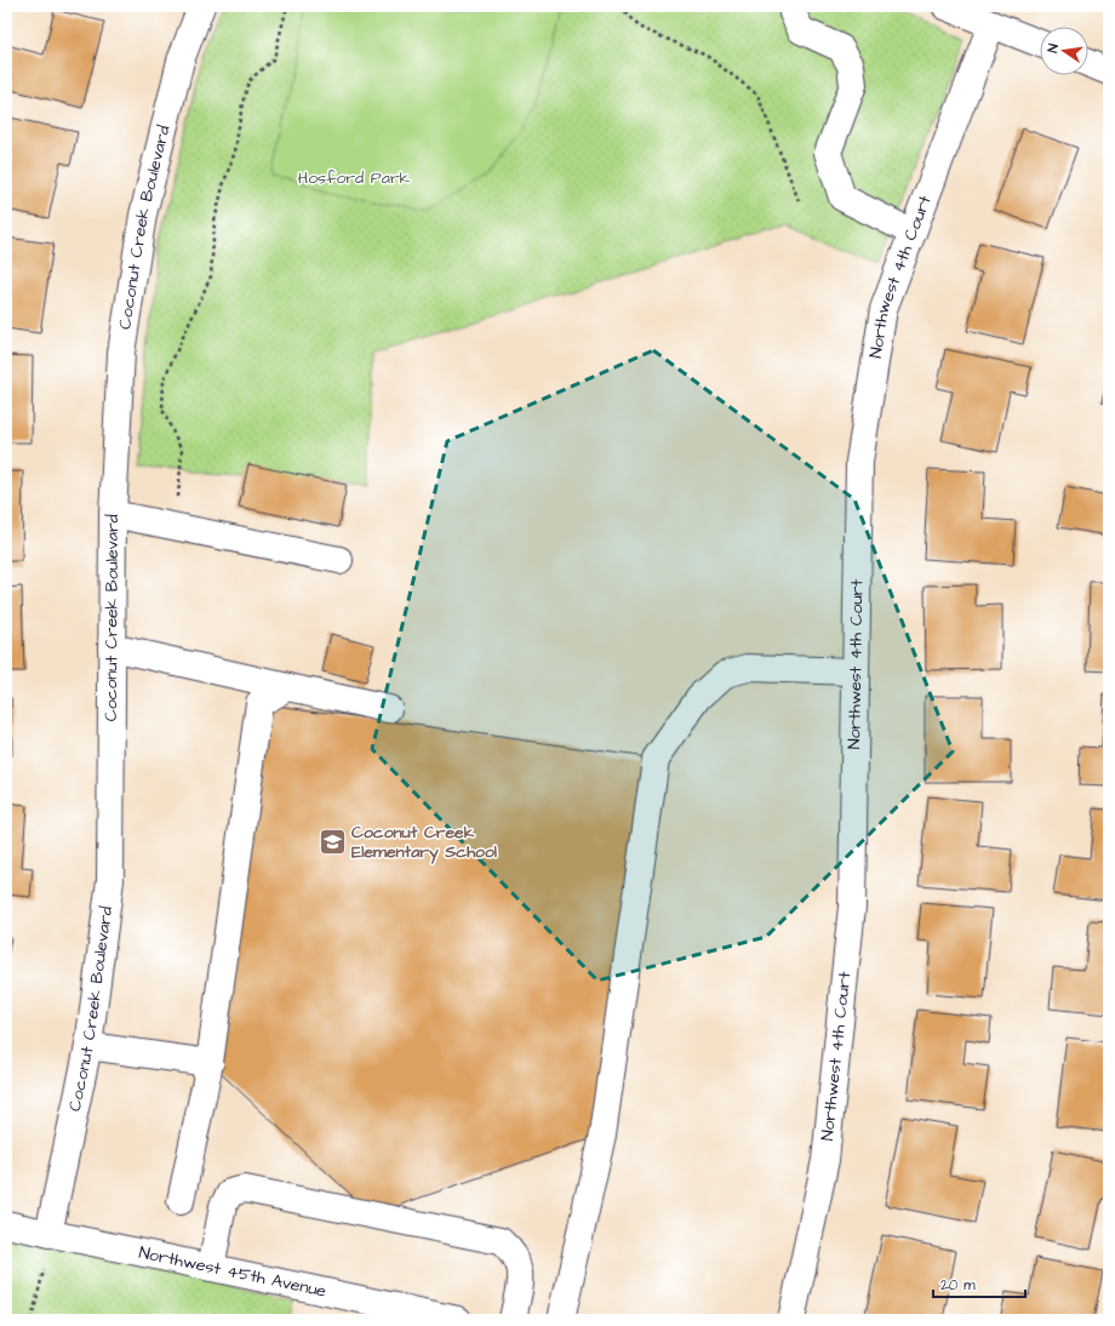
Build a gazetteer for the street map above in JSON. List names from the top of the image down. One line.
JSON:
{"streets":{"street":["Coconut Creek Boulevard","Northwest 4th Court","Northwest 45th Avenue"]},"crossings":[["Coconut Creek Boulevard","Northwest 45th Avenue"]],"parks":["Hosford Park"],"places":{"school or university":["Coconut Creek Elementary School"]},"scale_bar":"20 m","north":"left"}
